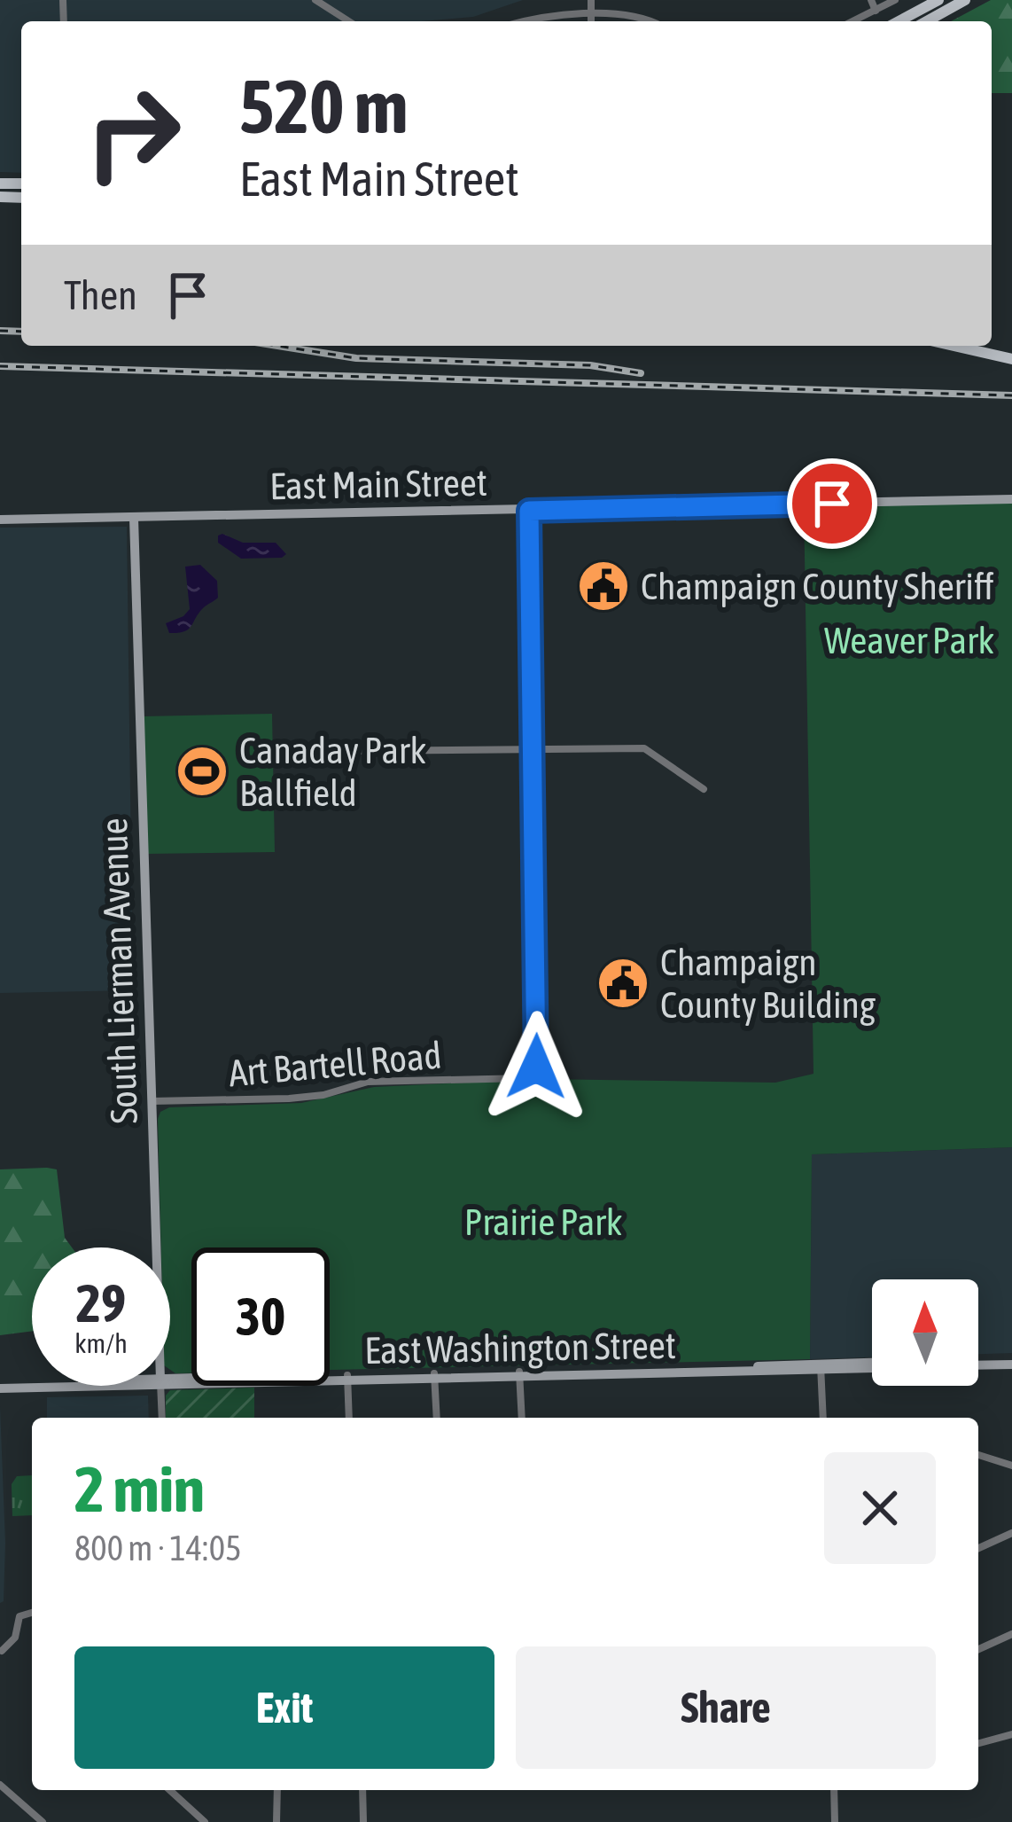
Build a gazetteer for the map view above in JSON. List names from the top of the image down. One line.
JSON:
{"streets":{"main road":["East Main Street","South Lierman Avenue","East Washington Street"],"street":["Art Bartell Road"]},"crossings":[["East Main Street","South Lierman Avenue"],["East Main Street","Art Bartell Road"],["South Lierman Avenue","Art Bartell Road"]],"parks":["Weaver Park","Prairie Park"],"places":{"public building":["Champaign County Sheriff","Champaign County Building"],"sports":["Canaday Park Ballfield"]},"north":"top","page":{"turn":["520 m","East Main Street"],"then":"Then","speed":"29 km/h","limit":"30","heading":["2 min","800 m · 14:05"],"buttons":["Exit","Share"]}}
